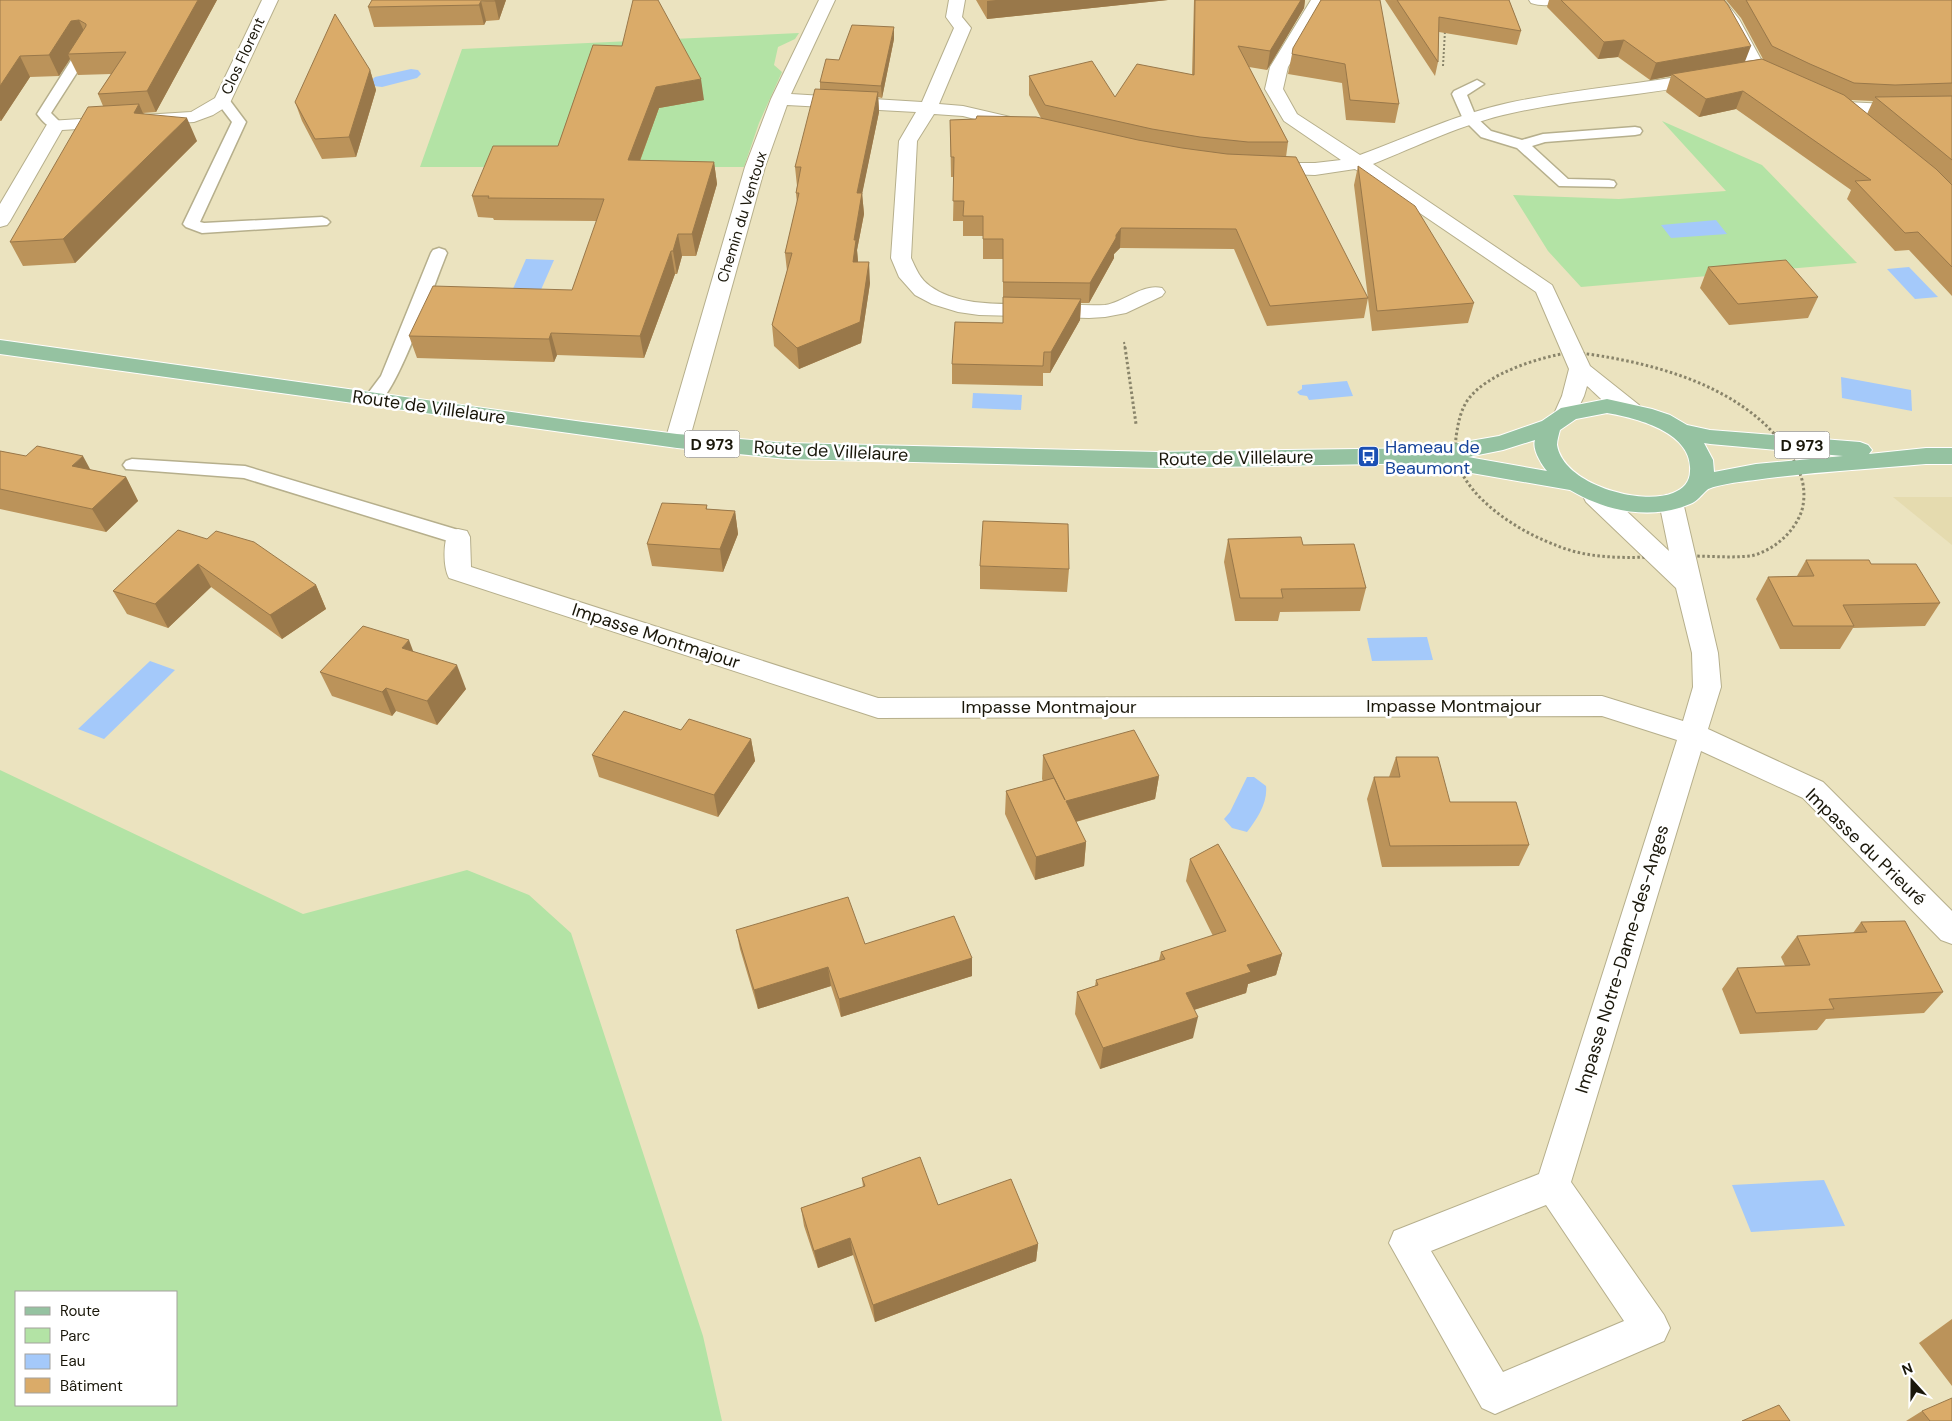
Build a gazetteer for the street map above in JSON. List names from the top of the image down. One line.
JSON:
{"streets":{"main road":["Route de Villelaure","D 973"],"street":["Clos Florent","Chemin du Ventoux","Impasse Montmajour","Impasse du Prieuré","Impasse Notre-Dame-des-Anges"]},"crossings":[["Chemin du Ventoux","Route de Villelaure"],["Route de Villelaure","D 973"],["Route de Villelaure","Impasse Notre-Dame-des-Anges"],["D 973","Impasse Notre-Dame-des-Anges"],["Impasse Montmajour","Impasse du Prieuré"],["Impasse Montmajour","Impasse Notre-Dame-des-Anges"],["Impasse du Prieuré","Impasse Notre-Dame-des-Anges"]],"places":{"bus stop":["Hameau de Beaumont"]},"legend":["Route","Parc","Eau","Bâtiment"],"north":"top"}
